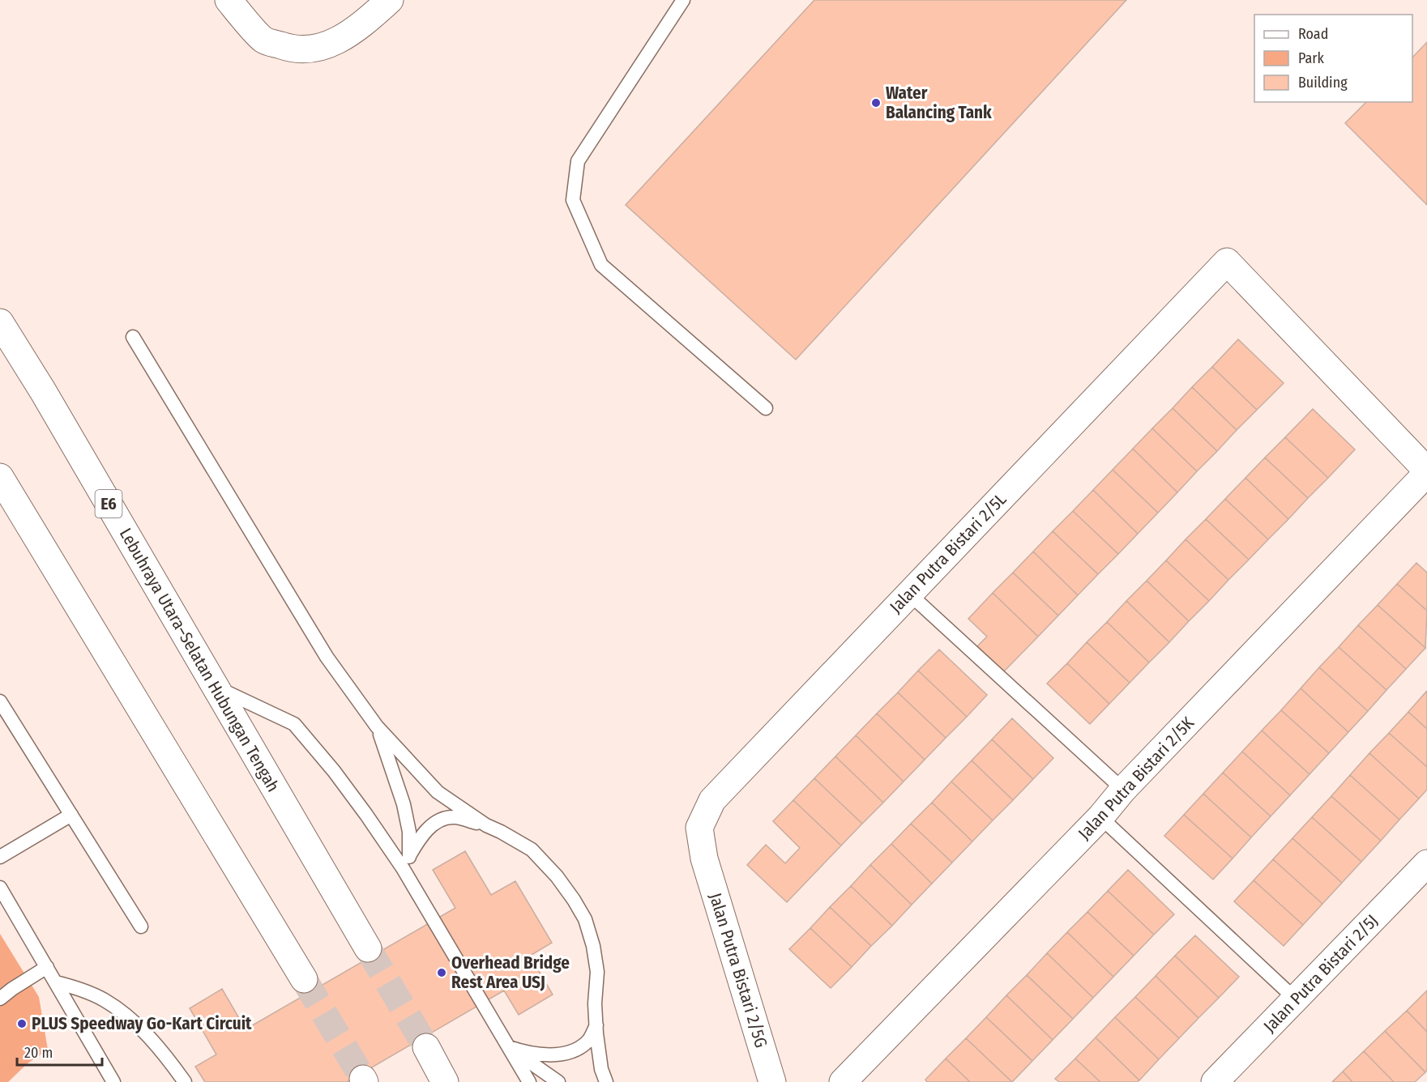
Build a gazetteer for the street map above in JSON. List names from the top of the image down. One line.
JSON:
{"streets":{"main road":["E6","Jalan Putra Bistari 2/5L","Lebuhraya Utara–Selatan Hubungan Tengah","Jalan Putra Bistari 2/5K","Jalan Putra Bistari 2/5G","Jalan Putra Bistari 2/5J"]},"crossings":[["Jalan Putra Bistari 2/5L","Jalan Putra Bistari 2/5K"],["Jalan Putra Bistari 2/5L","Jalan Putra Bistari 2/5G"]],"places":["Water Balancing Tank","Overhead Bridge Rest Area USJ","PLUS Speedway Go-Kart Circuit"],"legend":["Road","Park","Building"],"scale_bar":"20 m"}
